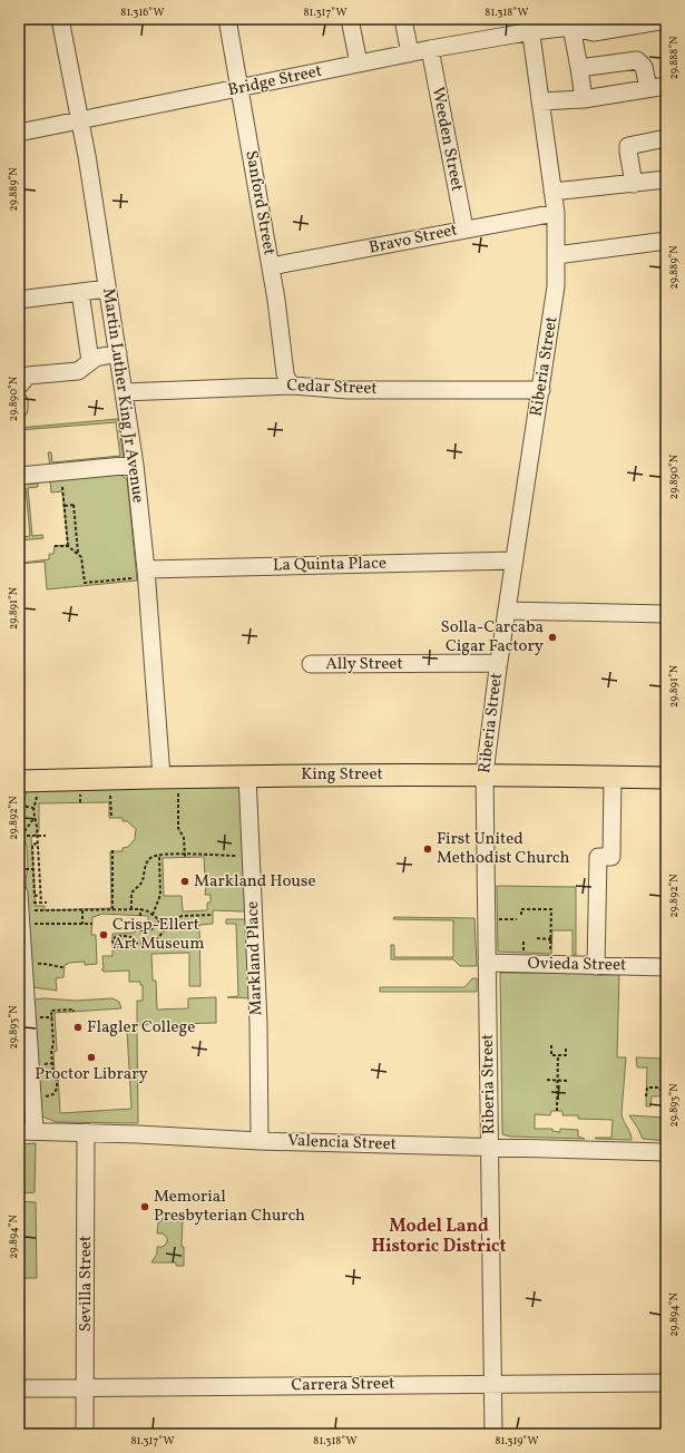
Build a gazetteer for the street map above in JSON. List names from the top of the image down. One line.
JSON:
{"streets":{"main road":["King Street"],"street":["Bridge Street","Weeden Street","Sanford Street","Bravo Street","Riberia Street","Cedar Street","Martin Luther King Jr Avenue","La Quinta Place","Ally Street","Markland Place","Ovieda Street","Valencia Street","Sevilla Street","Carrera Street"]},"crossings":[["Bridge Street","Weeden Street"],["Bridge Street","Sanford Street"],["Bridge Street","Riberia Street"],["Bridge Street","Martin Luther King Jr Avenue"],["Weeden Street","Bravo Street"],["Sanford Street","Bravo Street"],["Sanford Street","Cedar Street"],["Bravo Street","Riberia Street"],["Riberia Street","Cedar Street"],["Riberia Street","La Quinta Place"],["Riberia Street","Ally Street"],["Riberia Street","King Street"],["Riberia Street","Ovieda Street"],["Riberia Street","Valencia Street"],["Riberia Street","Carrera Street"],["Cedar Street","Martin Luther King Jr Avenue"],["Martin Luther King Jr Avenue","La Quinta Place"],["Martin Luther King Jr Avenue","King Street"],["King Street","Markland Place"],["Markland Place","Valencia Street"],["Valencia Street","Sevilla Street"],["Sevilla Street","Carrera Street"]],"districts":["Model Land Historic District"],"places":["Solla-Carcaba Cigar Factory","First United Methodist Church","Markland House","Crisp-Ellert Art Museum","Flagler College","Proctor Library","Memorial Presbyterian Church"],"coordinates":["81.316°W","81.317°W","81.318°W","29.888°N","29.889°N","29.890°N","29.891°N","29.892°N","29.893°N","29.894°N","81.319°W"]}
